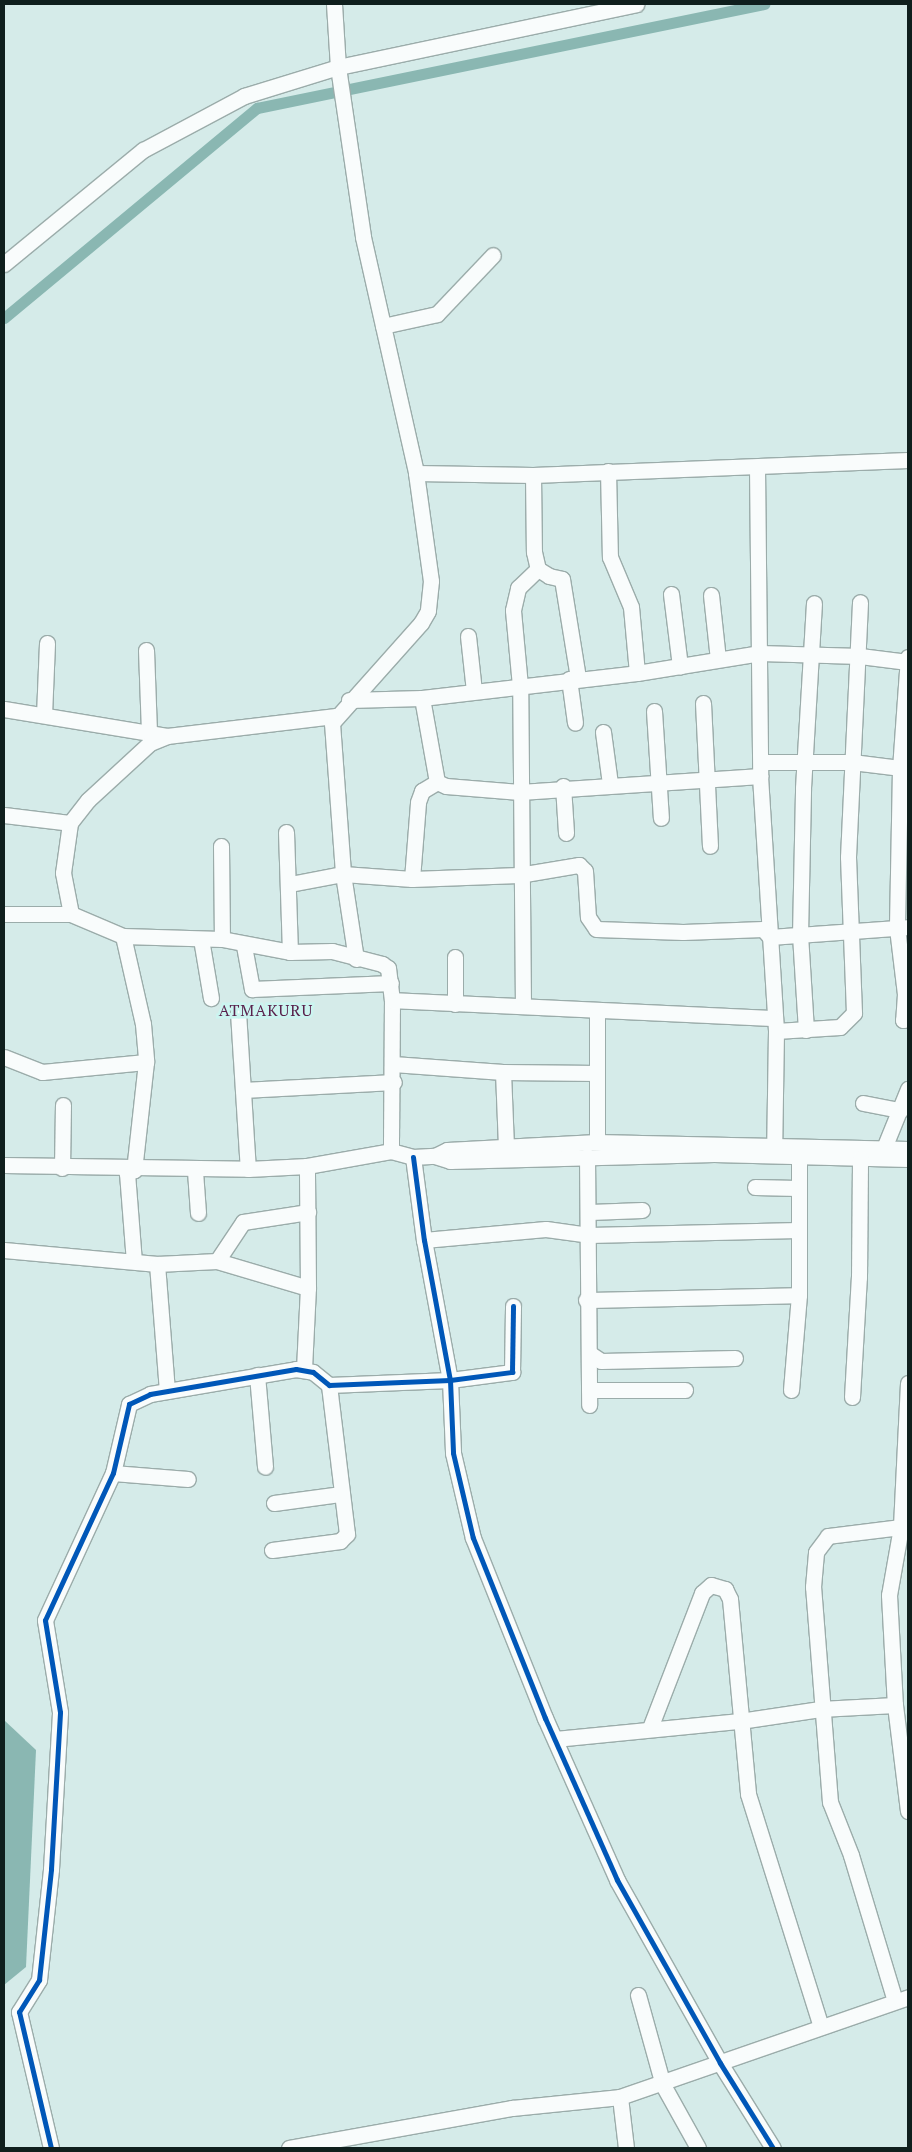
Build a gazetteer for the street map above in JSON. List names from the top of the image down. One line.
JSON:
{"districts":["ATMAKURU"]}
